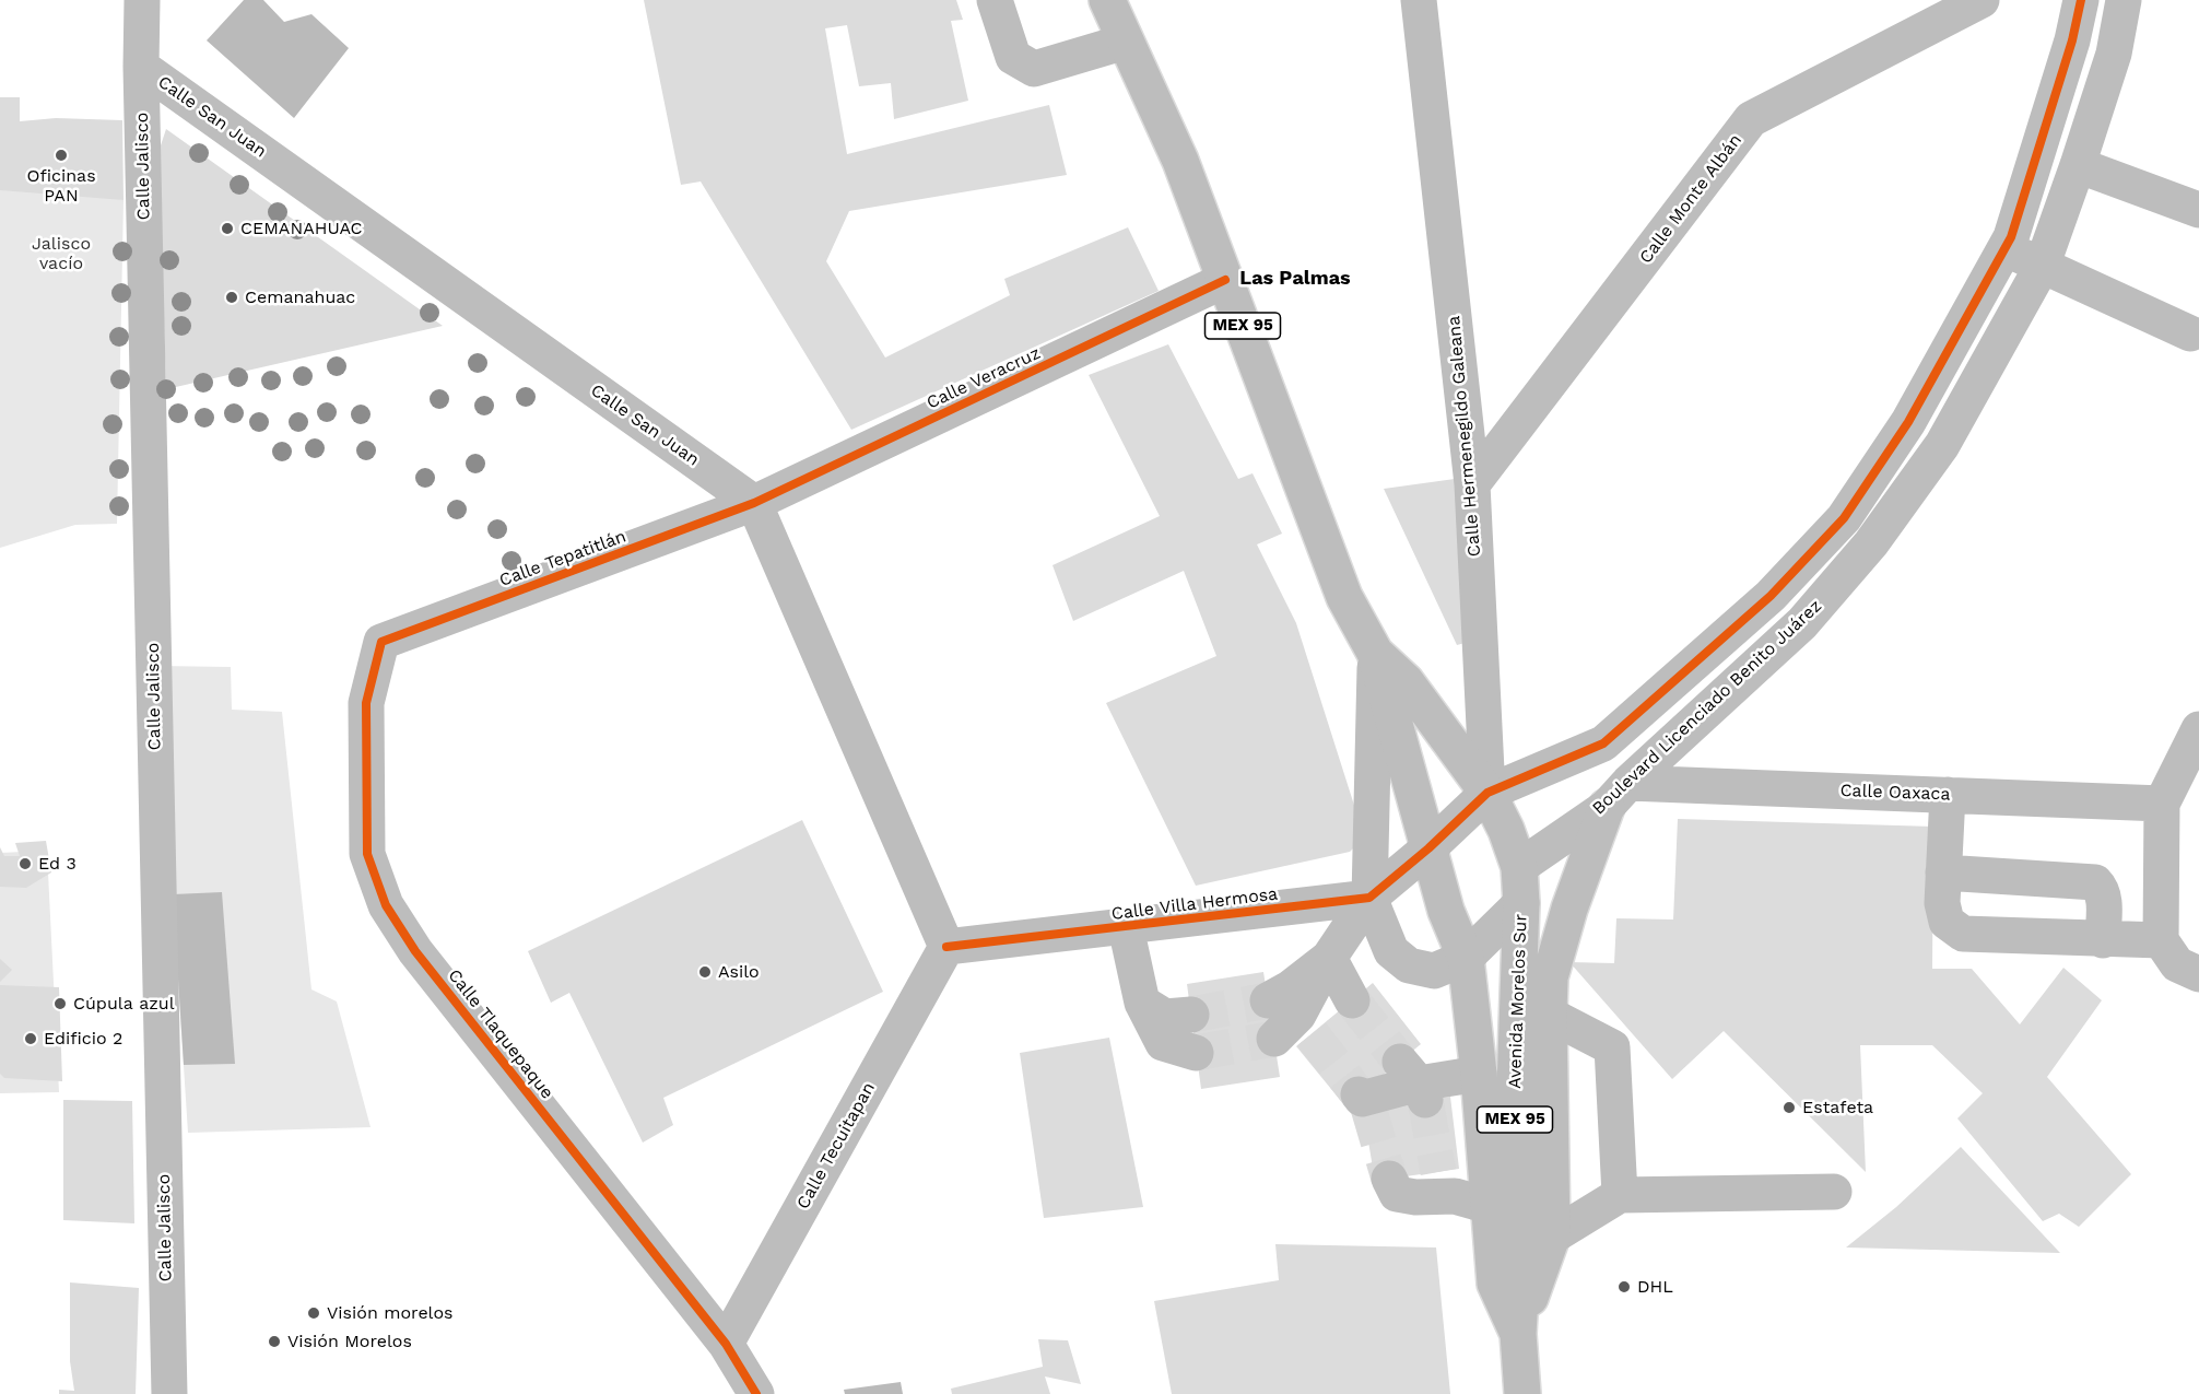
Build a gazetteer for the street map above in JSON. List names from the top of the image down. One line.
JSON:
{"streets":{"street":["Calle San Juan","Calle Jalisco","Calle Monte Albán","MEX 95","Calle Veracruz","Calle Hermenegildo Galeana","Calle Tepatitlán","Boulevard Licenciado Benito Juárez","Calle Oaxaca","Calle Villa Hermosa","Avenida Morelos Sur","Calle Tlaquepaque","Calle Tecuitapan"]},"crossings":[["Calle San Juan","Calle Jalisco"],["Calle San Juan","Calle Veracruz"],["Calle San Juan","Calle Tepatitlán"],["Calle Monte Albán","Calle Hermenegildo Galeana"],["MEX 95","Calle Veracruz"],["MEX 95","Avenida Morelos Sur"],["Calle Veracruz","Calle Tepatitlán"],["Calle Hermenegildo Galeana","Avenida Morelos Sur"],["Calle Tepatitlán","Calle Tlaquepaque"],["Boulevard Licenciado Benito Juárez","Calle Oaxaca"],["Boulevard Licenciado Benito Juárez","Avenida Morelos Sur"],["Calle Villa Hermosa","Avenida Morelos Sur"],["Calle Villa Hermosa","Calle Tecuitapan"],["Calle Tlaquepaque","Calle Tecuitapan"]],"districts":["Las Palmas"],"parks":["Jalisco vacío"],"places":["Oficinas PAN","CEMANAHUAC","Cemanahuac","Ed 3","Asilo","Cúpula azul","Edificio 2","Estafeta","DHL","Visión morelos","Visión Morelos"]}
